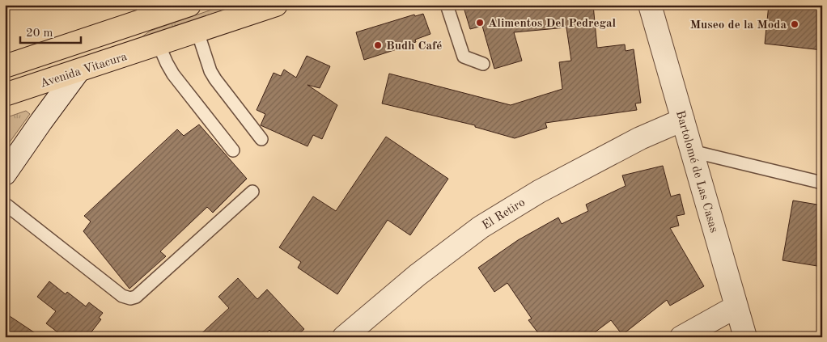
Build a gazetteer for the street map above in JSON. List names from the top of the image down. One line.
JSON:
{"streets":{"main road":["Avenida Vitacura"],"street":["Bartolomé de Las Casas","El Retiro"]},"crossings":[["Bartolomé de Las Casas","El Retiro"]],"places":["Alimentos Del Pedregal","Museo de la Moda","Budh Café"],"scale_bar":"20 m"}
